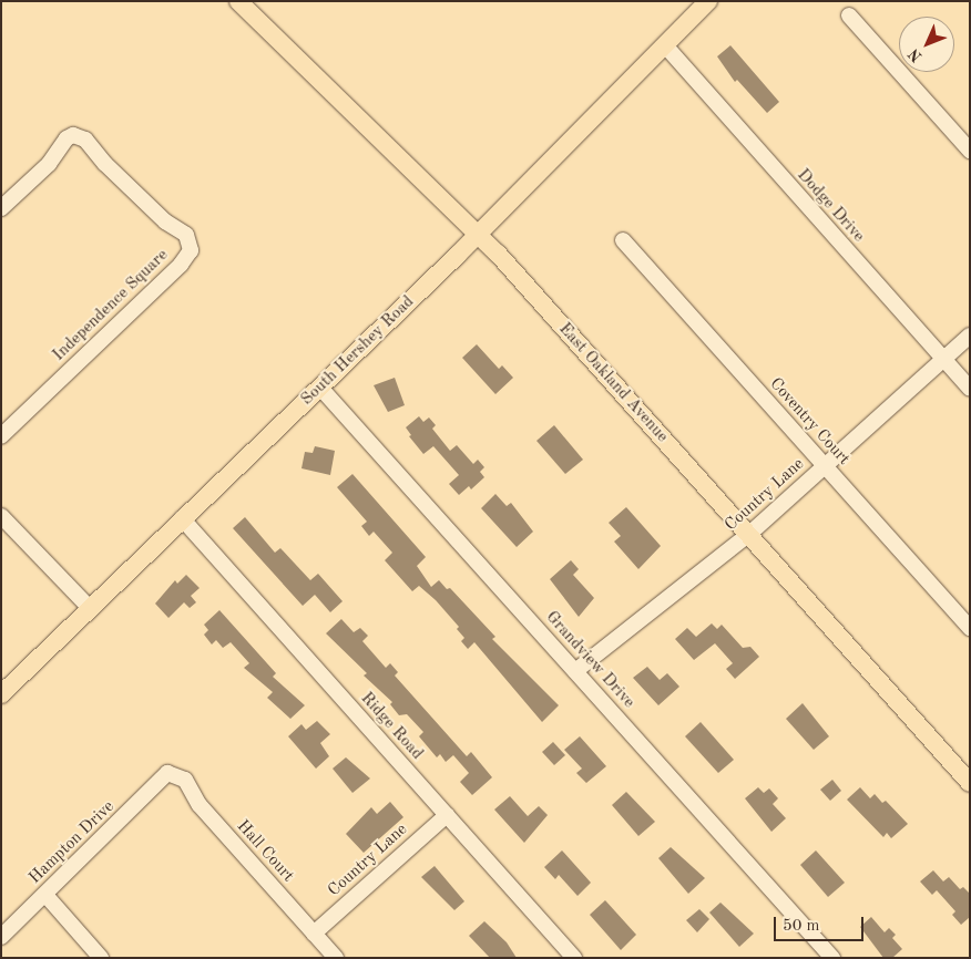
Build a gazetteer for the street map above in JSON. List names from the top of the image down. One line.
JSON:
{"streets":{"main road":["South Hershey Road","East Oakland Avenue"],"street":["Dodge Drive","Independence Square","Coventry Court","Country Lane","Grandview Drive","Ridge Road","Hampton Drive","Hall Court"]},"crossings":[["Dodge Drive","South Hershey Road"],["Dodge Drive","Country Lane"],["South Hershey Road","East Oakland Avenue"],["South Hershey Road","Grandview Drive"],["South Hershey Road","Ridge Road"],["East Oakland Avenue","Country Lane"],["Coventry Court","Country Lane"],["Country Lane","Grandview Drive"],["Country Lane","Ridge Road"],["Country Lane","Hall Court"],["Hampton Drive","Hall Court"]],"scale_bar":"50 m","north":"bottom left"}
